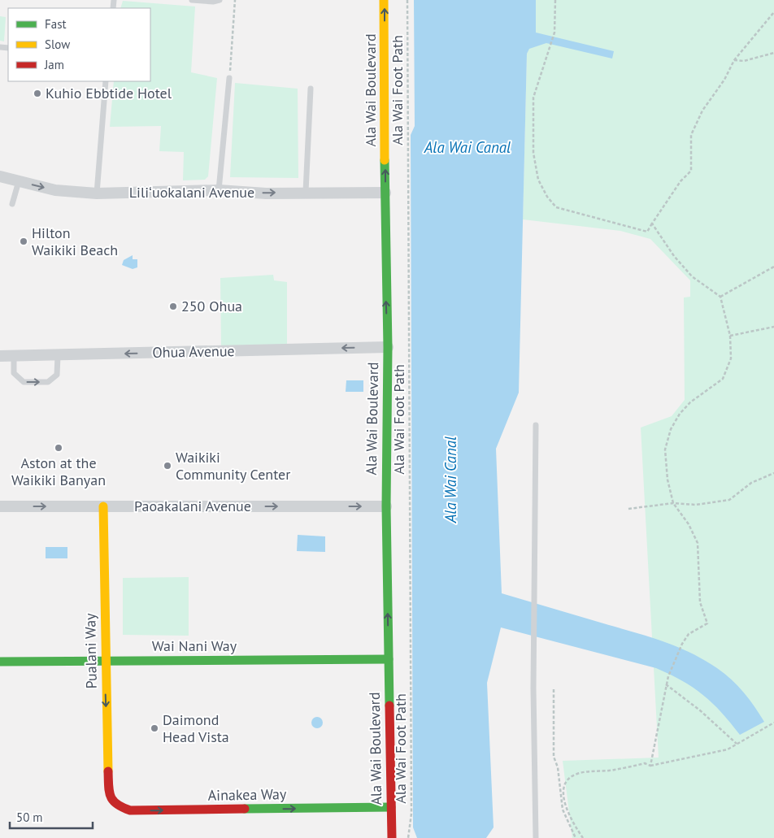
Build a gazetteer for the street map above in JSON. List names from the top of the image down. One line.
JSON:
{"streets":{"street":["Ala Wai Boulevard","Liliʻuokalani Avenue","Ohua Avenue","Paoakalani Avenue","Wai Nani Way","Pualani Way","Ainakea Way"],"path":["Ala Wai Foot Path"]},"crossings":[["Ala Wai Boulevard","Liliʻuokalani Avenue"],["Ala Wai Boulevard","Ohua Avenue"],["Ala Wai Boulevard","Paoakalani Avenue"],["Ala Wai Boulevard","Wai Nani Way"],["Ala Wai Boulevard","Ainakea Way"],["Paoakalani Avenue","Pualani Way"],["Wai Nani Way","Pualani Way"],["Pualani Way","Ainakea Way"]],"one_way":["Ala Wai Boulevard","Liliʻuokalani Avenue","Ohua Avenue","Paoakalani Avenue","Pualani Way","Ainakea Way"],"water":["Ala Wai Canal"],"places":["Kuhio Ebbtide Hotel","Hilton Waikiki Beach","250 Ohua","Aston at the Waikiki Banyan","Waikiki Community Center","Daimond Head Vista"],"legend":["Fast","Slow","Jam"],"scale_bar":"50 m"}
